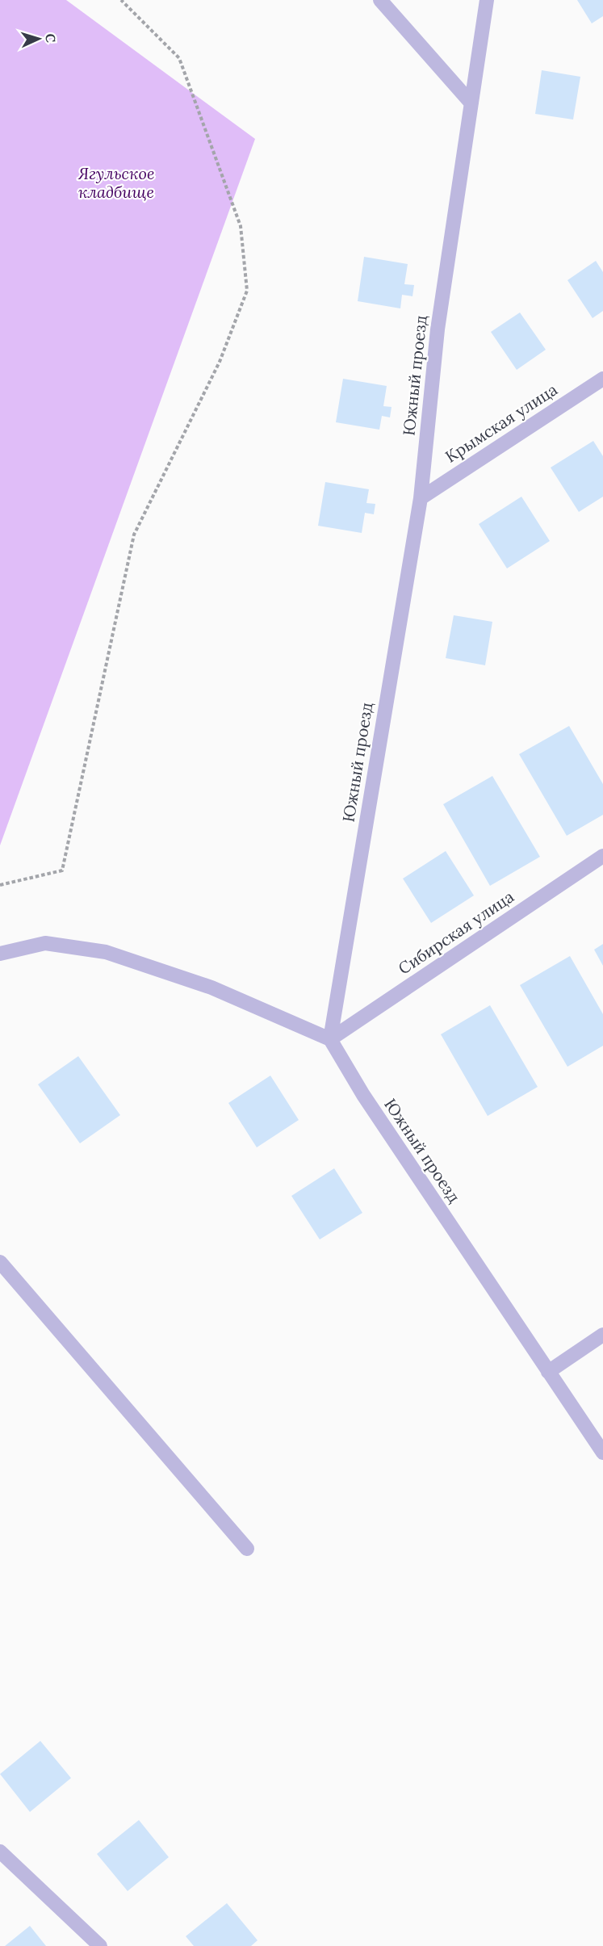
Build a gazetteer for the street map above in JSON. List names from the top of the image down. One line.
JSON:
{"streets":{"street":["Южный проезд","Крымская улица","Сибирская улица"]},"crossings":[["Южный проезд","Крымская улица"],["Южный проезд","Сибирская улица"]],"parks":["Ягульское кладбище"],"north":"right"}
